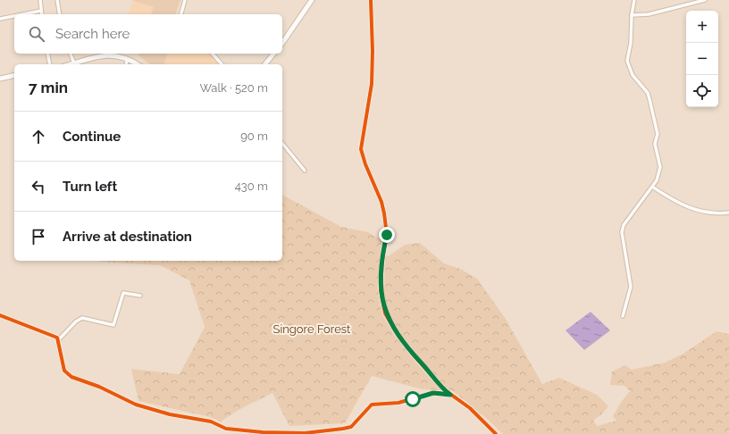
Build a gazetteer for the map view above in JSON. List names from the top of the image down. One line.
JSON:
{"parks":["Singore Forest"],"page":{"map_buttons":["+","−"],"search":"Search here","heading":["7 min","Walk · 520 m"],"list":[["Continue","90 m"],["Turn left","430 m"],"Arrive at destination"]}}
